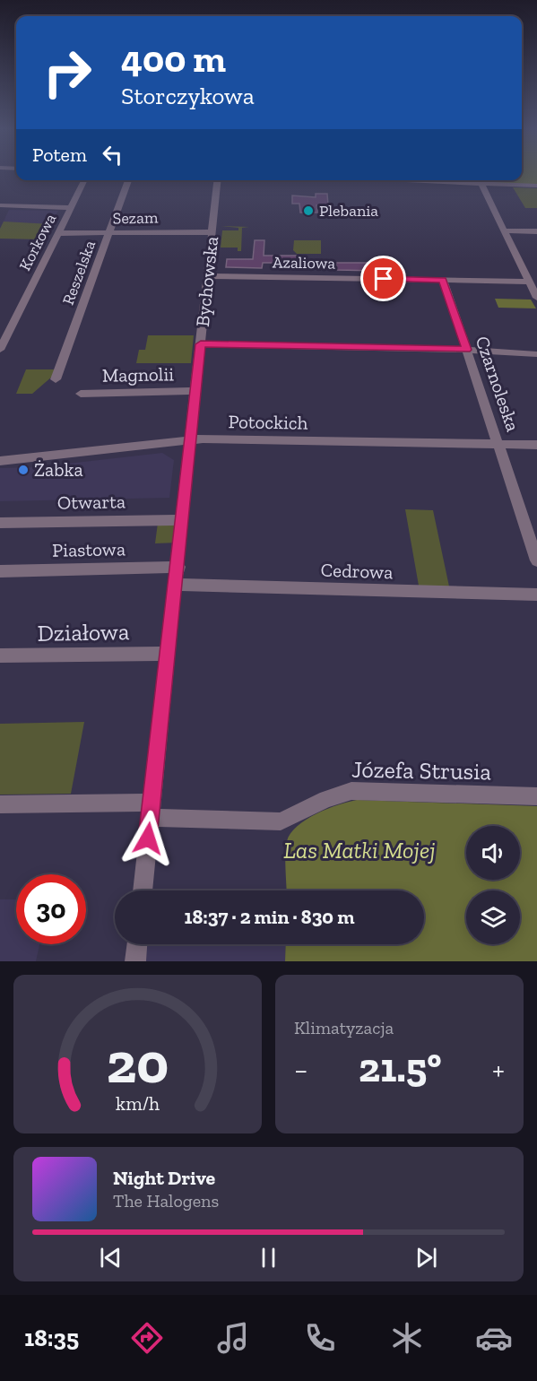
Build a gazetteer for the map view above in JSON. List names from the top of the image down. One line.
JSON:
{"streets":{"street":["Sezam","Korkowa","Azaliowa","Reszelska","Bychowska","Magnolii","Czarnoleska","Potockich","Otwarta","Piastowa","Cedrowa","Działowa","Józefa Strusia"]},"crossings":[["Sezam","Korkowa"],["Sezam","Reszelska"],["Sezam","Bychowska"],["Azaliowa","Bychowska"],["Azaliowa","Czarnoleska"],["Bychowska","Magnolii"],["Bychowska","Potockich"],["Bychowska","Otwarta"],["Bychowska","Piastowa"],["Bychowska","Cedrowa"],["Bychowska","Działowa"],["Bychowska","Józefa Strusia"],["Czarnoleska","Potockich"]],"parks":["Las Matki Mojej"],"places":["Plebania","Żabka"],"page":{"turn":["400 m","Storczykowa"],"then":"Potem","limit":"30","trip":"18:37 · 2 min · 830 m","tile":"Klimatyzacja","heat":["−","21.5°","+"],"song":["Night Drive","The Halogens"],"tabs":"18:35","gauge":["20","km/h"]}}
